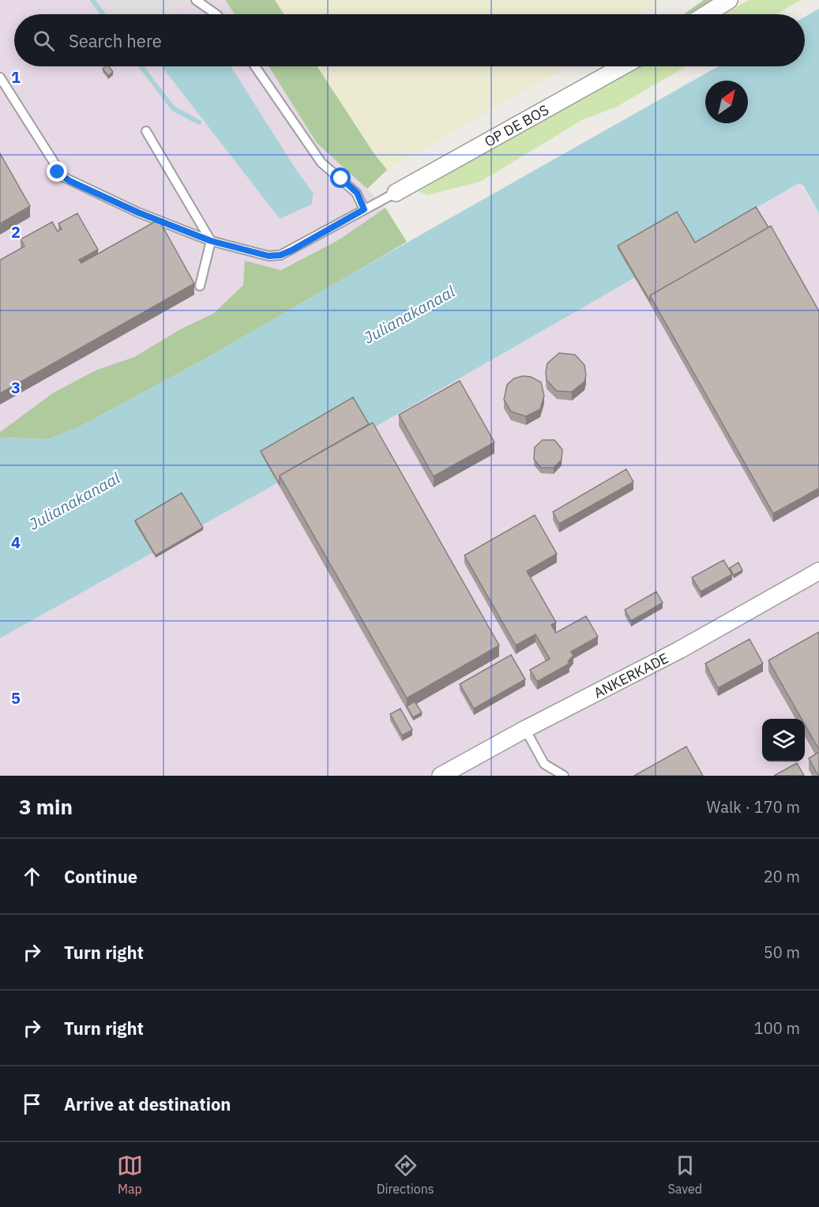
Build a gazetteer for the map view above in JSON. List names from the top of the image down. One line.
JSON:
{"streets":{"street":["OP DE BOS","ANKERKADE"]},"water":["Julianakanaal"],"north":"top right","page":{"search":"Search here","heading":["3 min","Walk · 170 m"],"list":[["Continue","20 m"],["Turn right","50 m"],["Turn right","100 m"],"Arrive at destination"],"nav":["Map","Directions","Saved"]},"grid":{"rows":["1","2","3","4","5"]}}
